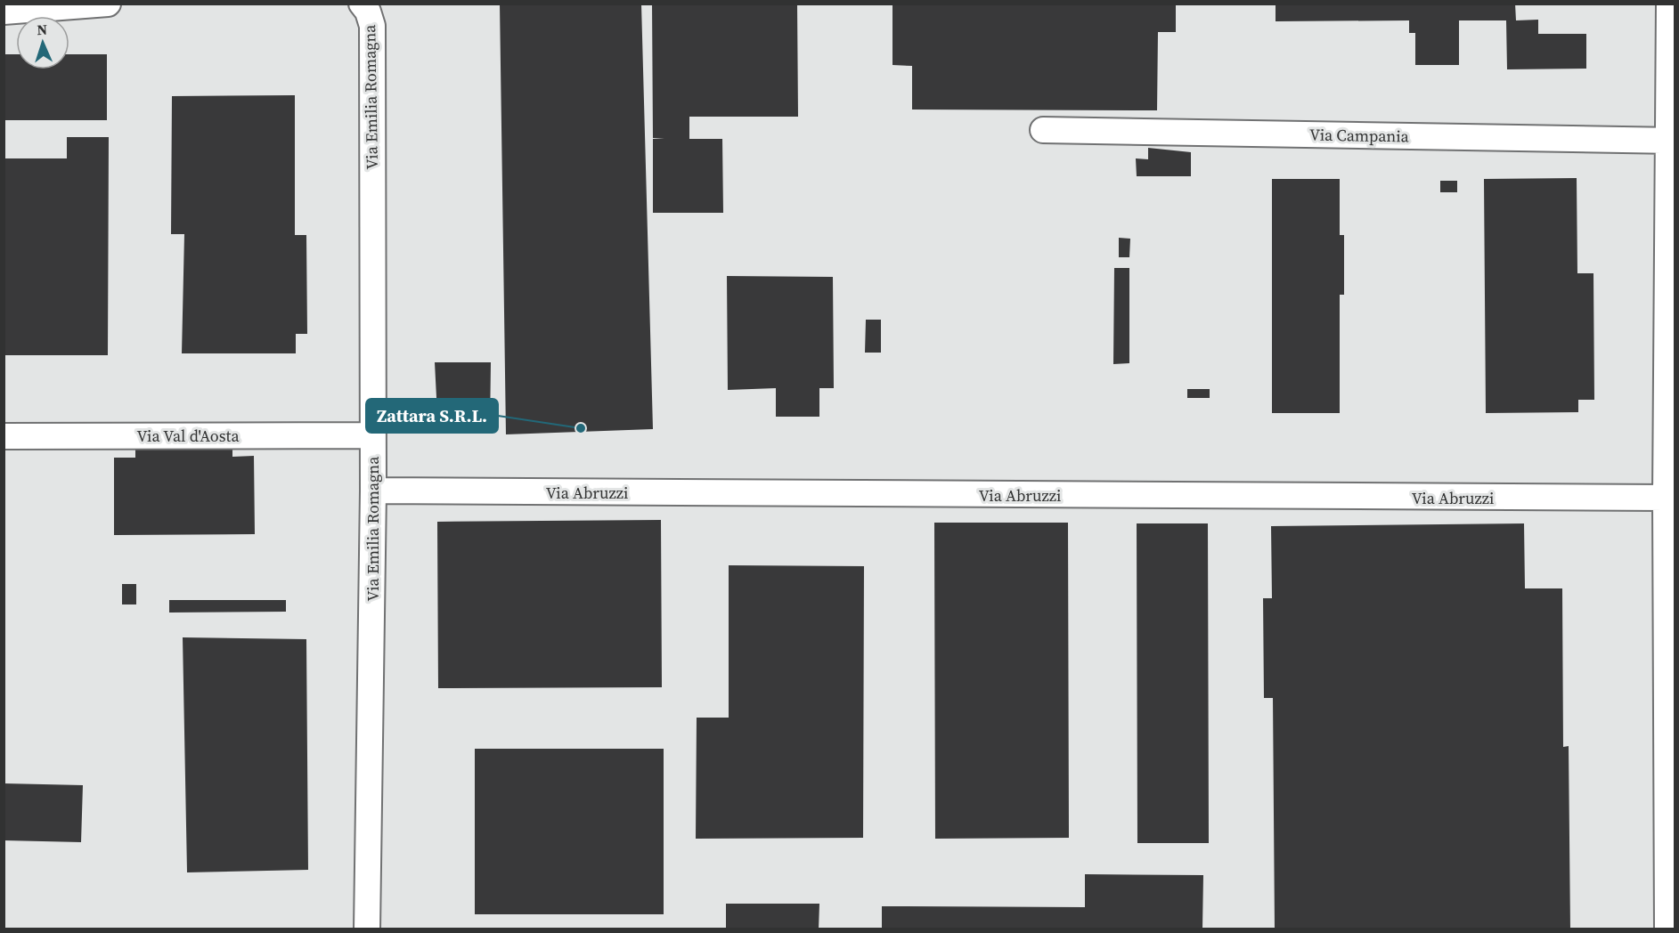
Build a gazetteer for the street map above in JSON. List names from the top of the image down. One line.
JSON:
{"streets":{"street":["Via Emilia Romagna","Via Campania","Via Val d'Aosta","Via Abruzzi"]},"crossings":[["Via Emilia Romagna","Via Val d'Aosta"],["Via Emilia Romagna","Via Abruzzi"]],"places":["Zattara S.R.L."],"north":"top"}
